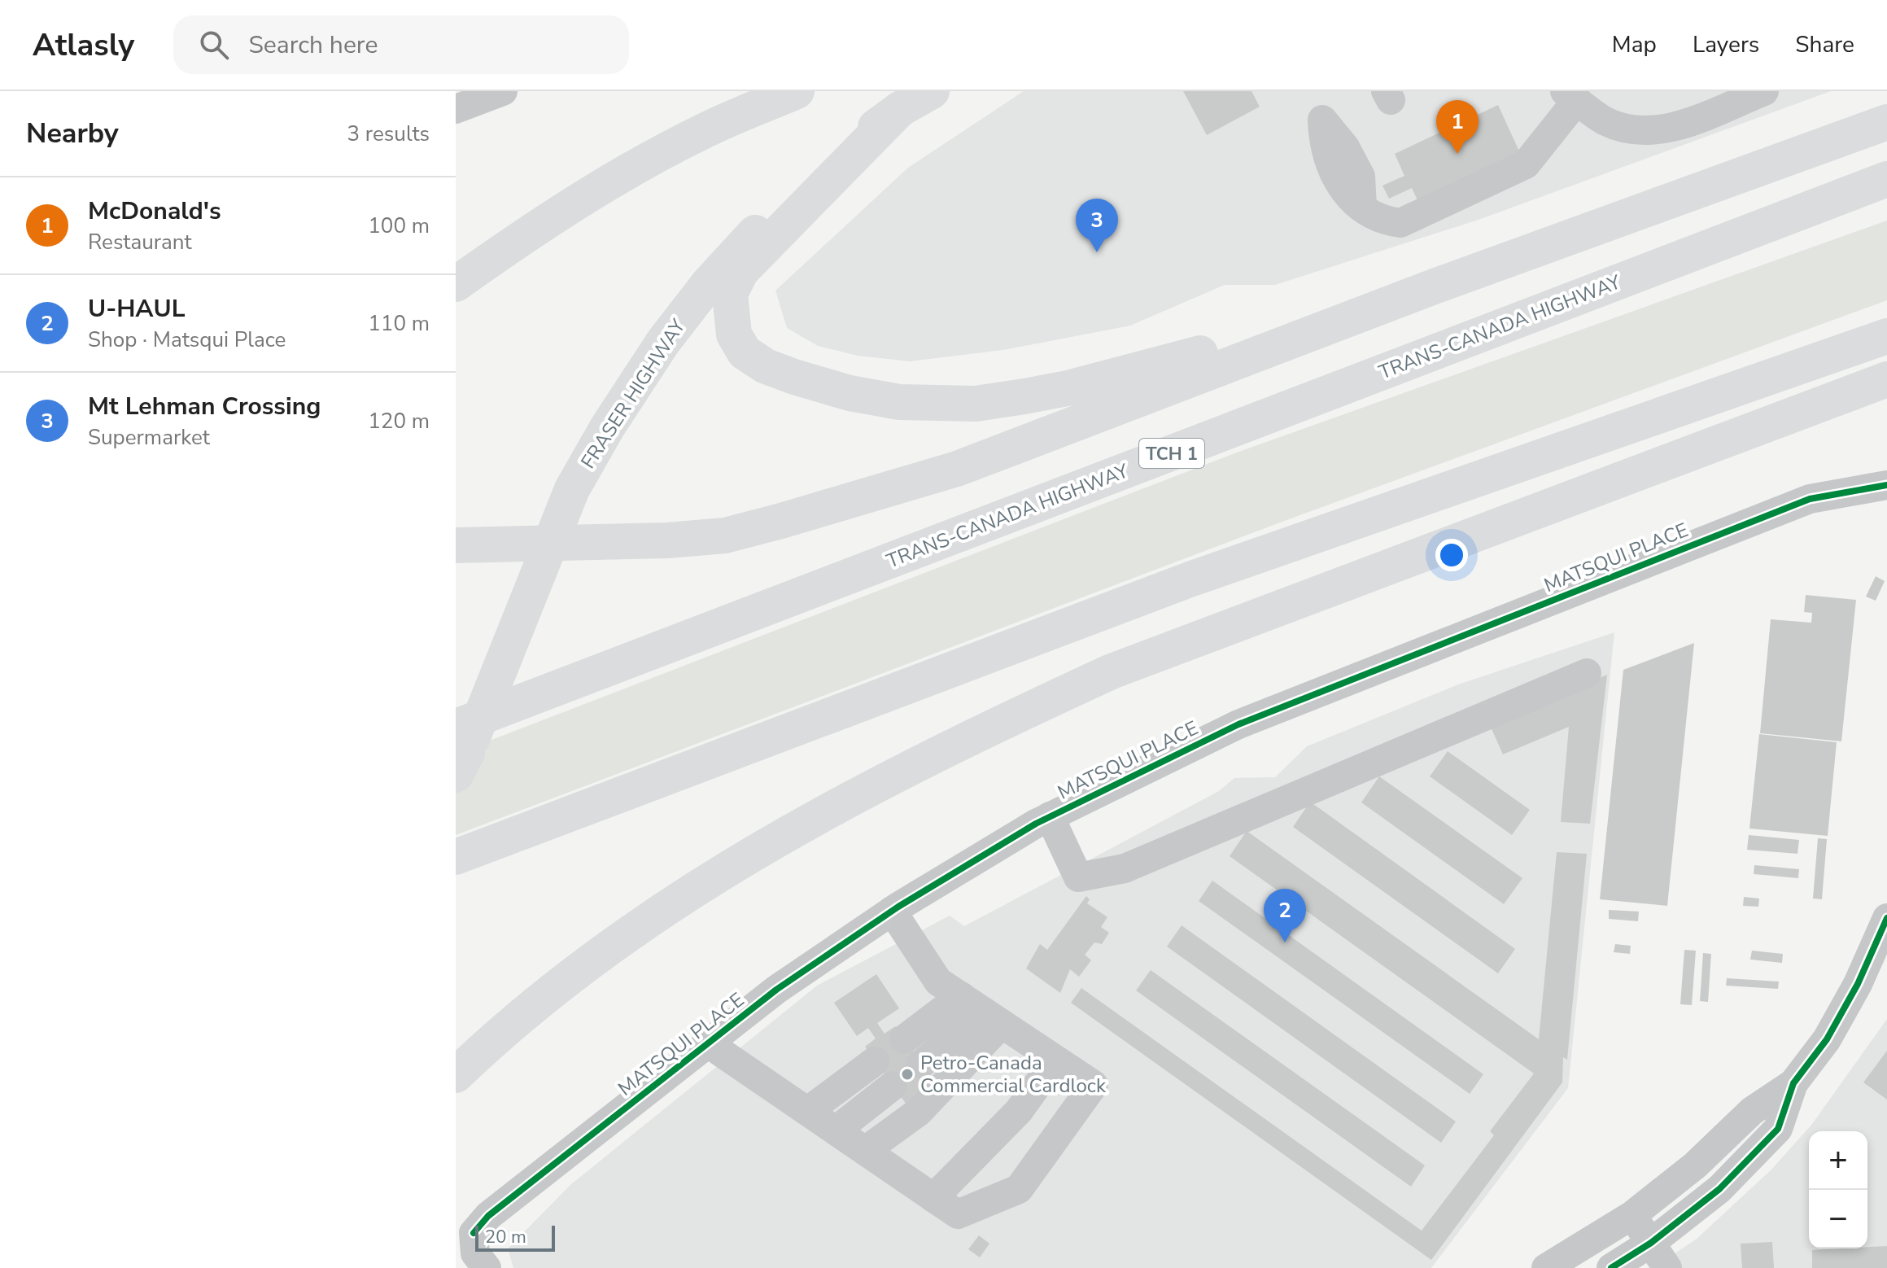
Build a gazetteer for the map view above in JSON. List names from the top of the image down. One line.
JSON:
{"streets":{"main road":["TRANS-CANADA HIGHWAY","FRASER HIGHWAY","TCH 1"],"street":["MATSQUI PLACE"]},"crossings":[["TRANS-CANADA HIGHWAY","FRASER HIGHWAY"]],"places":["Petro-Canada Commercial Cardlock"],"scale_bar":"20 m","page":{"header":"Atlasly","search":"Search here","nav":["Map","Layers","Share"],"heading":["Nearby","3 results"],"pins":["1","3","2"],"list":[{"mark":"1","name":"McDonald's","note":"Restaurant","value":"100 m"},{"mark":"2","name":"U-HAUL","note":"Shop · Matsqui Place","value":"110 m"},{"mark":"3","name":"Mt Lehman Crossing","note":"Supermarket","value":"120 m"}],"map_buttons":["+","−"],"scale":"20 m"}}
